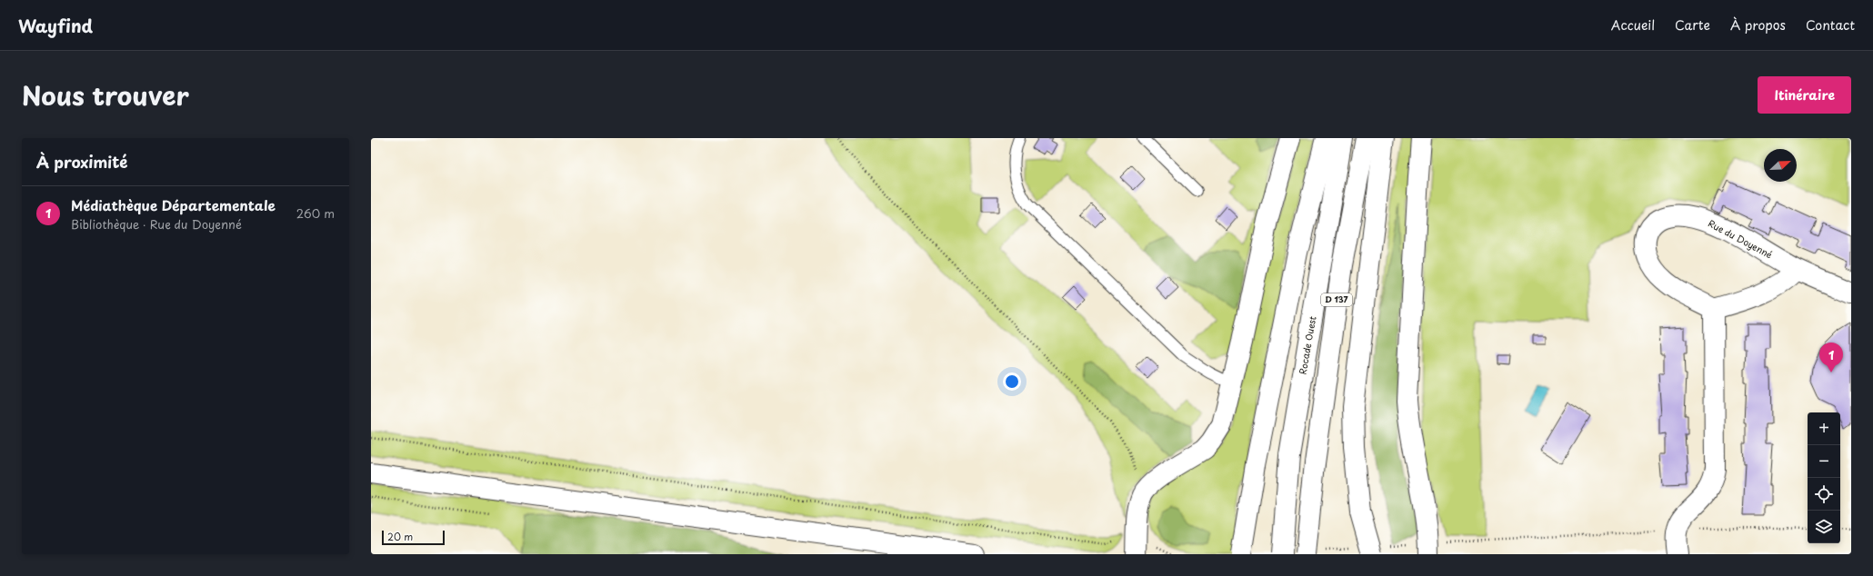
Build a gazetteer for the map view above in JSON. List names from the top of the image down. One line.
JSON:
{"streets":{"main road":["Rue du Doyenné","D 137","Rocade Ouest"]},"scale_bar":"20 m","north":"top right","page":{"header":"Wayfind","nav":["Accueil","Carte","À propos","Contact"],"title":"Nous trouver","buttons":"Itinéraire","heading":"À proximité","list":[{"mark":"1","name":"Médiathèque Départementale","note":"Bibliothèque · Rue du Doyenné","value":"260 m"}],"pins":"1","map_buttons":["+","−"],"scale":"20 m"}}
